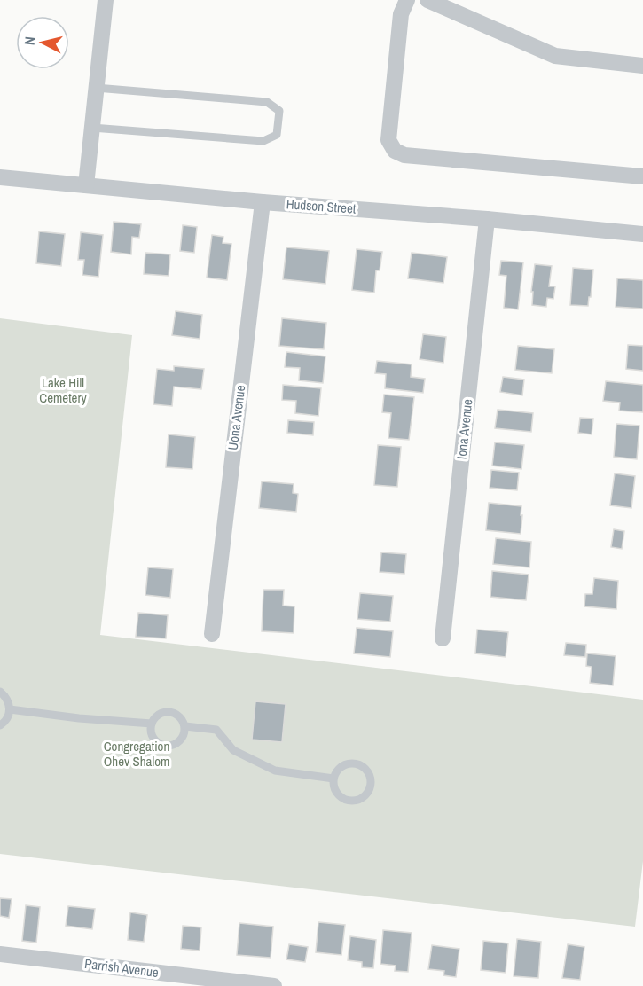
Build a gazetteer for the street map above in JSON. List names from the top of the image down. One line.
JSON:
{"streets":{"street":["Hudson Street","Uona Avenue","Iona Avenue","Parrish Avenue"]},"crossings":[["Hudson Street","Uona Avenue"],["Hudson Street","Iona Avenue"]],"parks":["Lake Hill Cemetery","Congregation Ohev Shalom"],"north":"left"}
